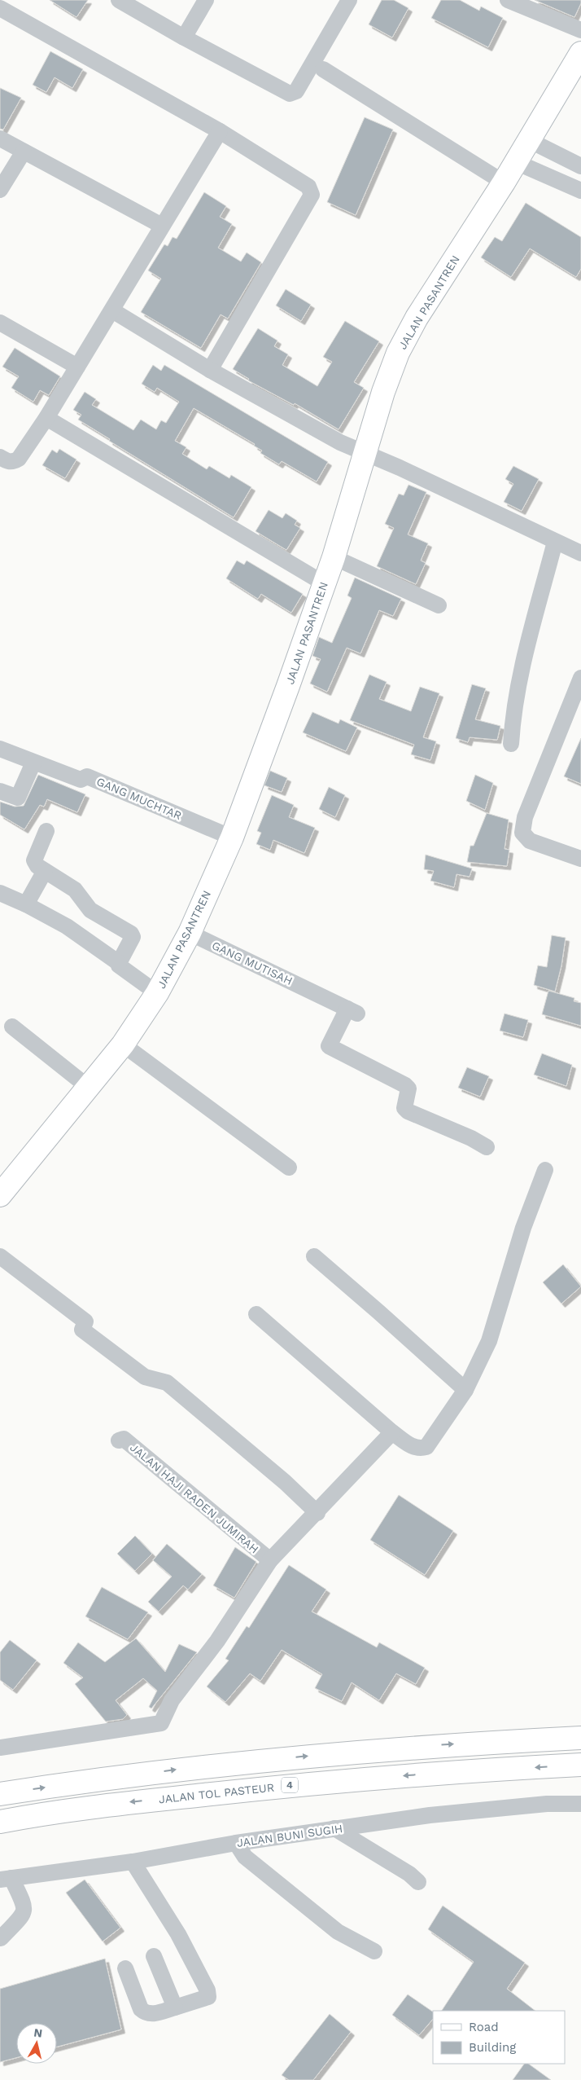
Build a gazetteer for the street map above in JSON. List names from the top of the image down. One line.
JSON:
{"streets":{"main road":["JALAN PASANTREN","4","JALAN TOL PASTEUR"],"street":["GANG MUCHTAR","GANG MUTISAH","JALAN HAJI RADEN JUMIRAH","JALAN BUNI SUGIH"]},"crossings":[["JALAN PASANTREN","GANG MUCHTAR"],["JALAN PASANTREN","GANG MUTISAH"]],"legend":["Road","Building"],"north":"top"}
